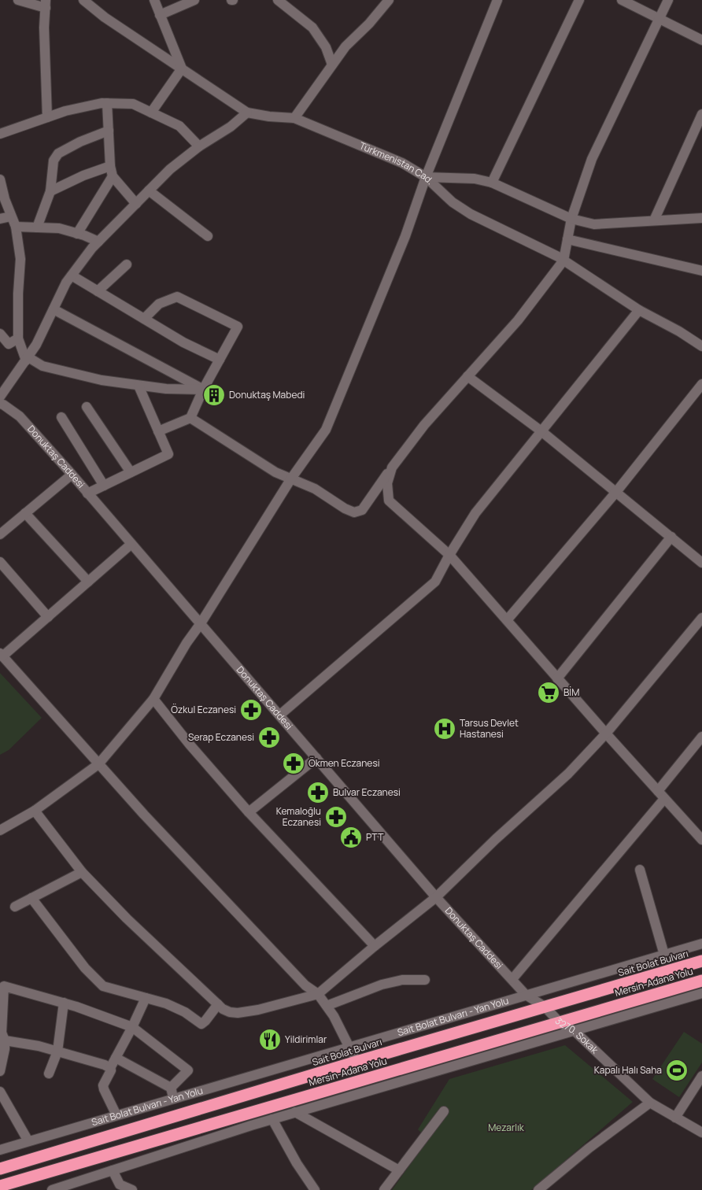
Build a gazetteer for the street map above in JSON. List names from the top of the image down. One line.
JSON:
{"streets":{"highway":["Sait Bolat Bulvarı","Mersin-Adana Yolu"],"street":["Türkmenistan Cad.","Donuktaş Caddesi","Sait Bolat Bulvarı - Yan Yolu","3270. Sokak"]},"crossings":[["Donuktaş Caddesi","Sait Bolat Bulvarı - Yan Yolu"],["Donuktaş Caddesi","3270. Sokak"],["Sait Bolat Bulvarı","3270. Sokak"],["Mersin-Adana Yolu","3270. Sokak"],["Sait Bolat Bulvarı - Yan Yolu","3270. Sokak"]],"parks":["Mezarlık"],"places":{"building":["Donuktaş Mabedi"],"supermarket":["BİM"],"pharmacy":["Özkul Eczanesi","Serap Eczanesi","Ökmen Eczanesi","Bulvar Eczanesi","Kemaloğlu Eczanesi"],"hospital":["Tarsus Devlet Hastanesi"],"public building":["PTT"],"restaurant":["Yildirimlar"],"sports":["Kapalı Halı Saha"]}}
